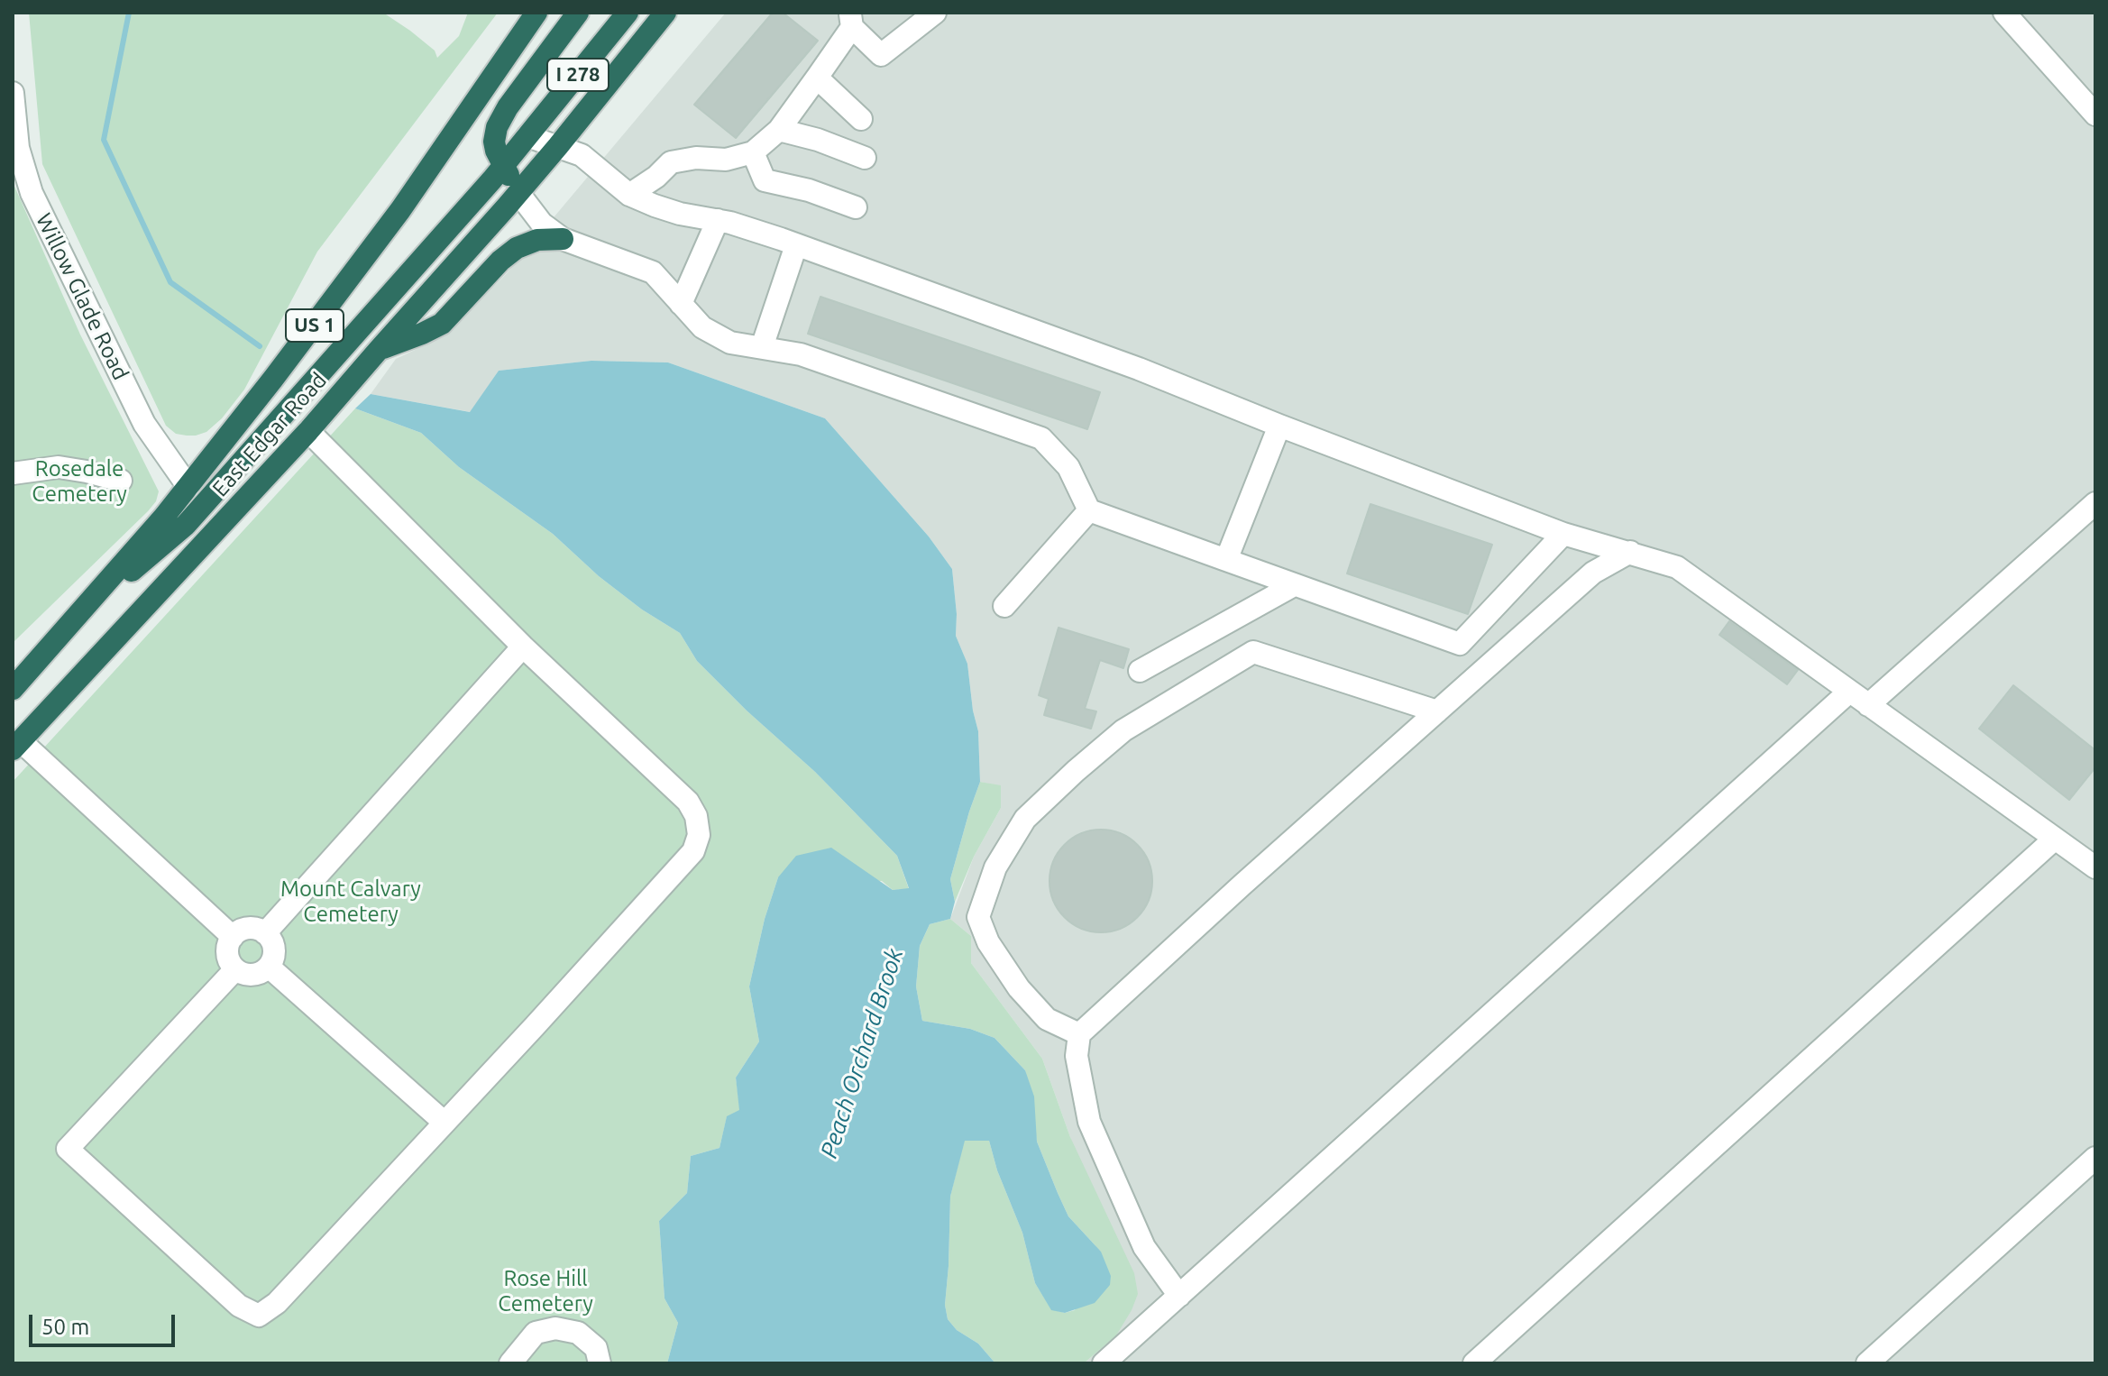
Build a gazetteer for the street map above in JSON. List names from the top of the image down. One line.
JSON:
{"streets":{"highway":["I 278","US 1","East Edgar Road"],"street":["Willow Glade Road"]},"crossings":[["Willow Glade Road","East Edgar Road"]],"water":["Peach Orchard Brook"],"parks":["Rosedale Cemetery","Mount Calvary Cemetery","Rose Hill Cemetery"],"scale_bar":"50 m"}
